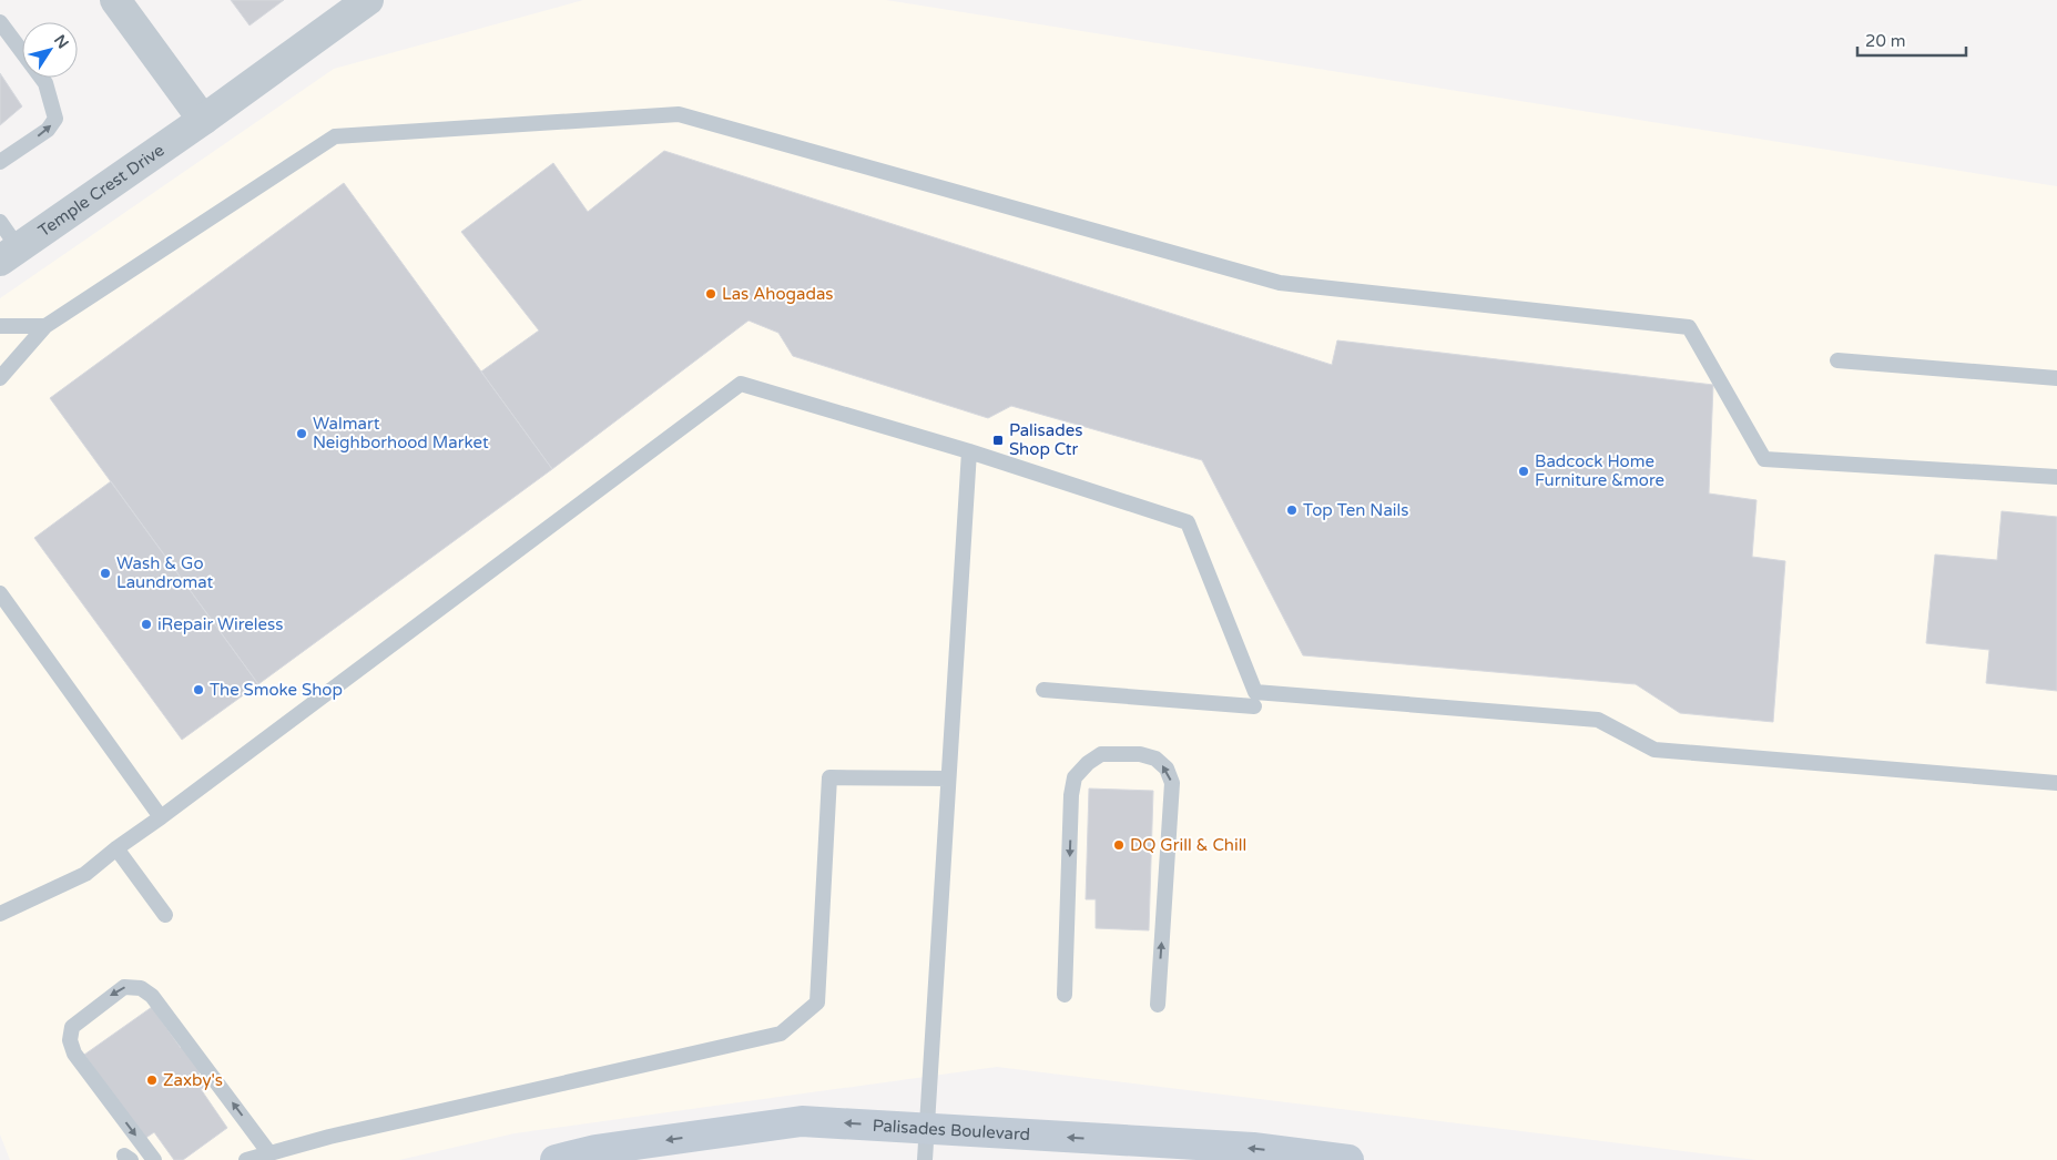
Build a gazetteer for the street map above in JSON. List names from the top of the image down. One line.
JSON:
{"streets":{"main road":["Palisades Boulevard"],"street":["Temple Crest Drive"]},"one_way":["Palisades Boulevard"],"places":{"other":["Las Ahogadas","Walmart Neighborhood Market","Badcock Home Furniture &more","Top Ten Nails","Wash & Go Laundromat","iRepair Wireless","The Smoke Shop","DQ Grill & Chill","Zaxby's"],"transit":["Palisades Shop Ctr"]},"scale_bar":"20 m","north":"top right"}
